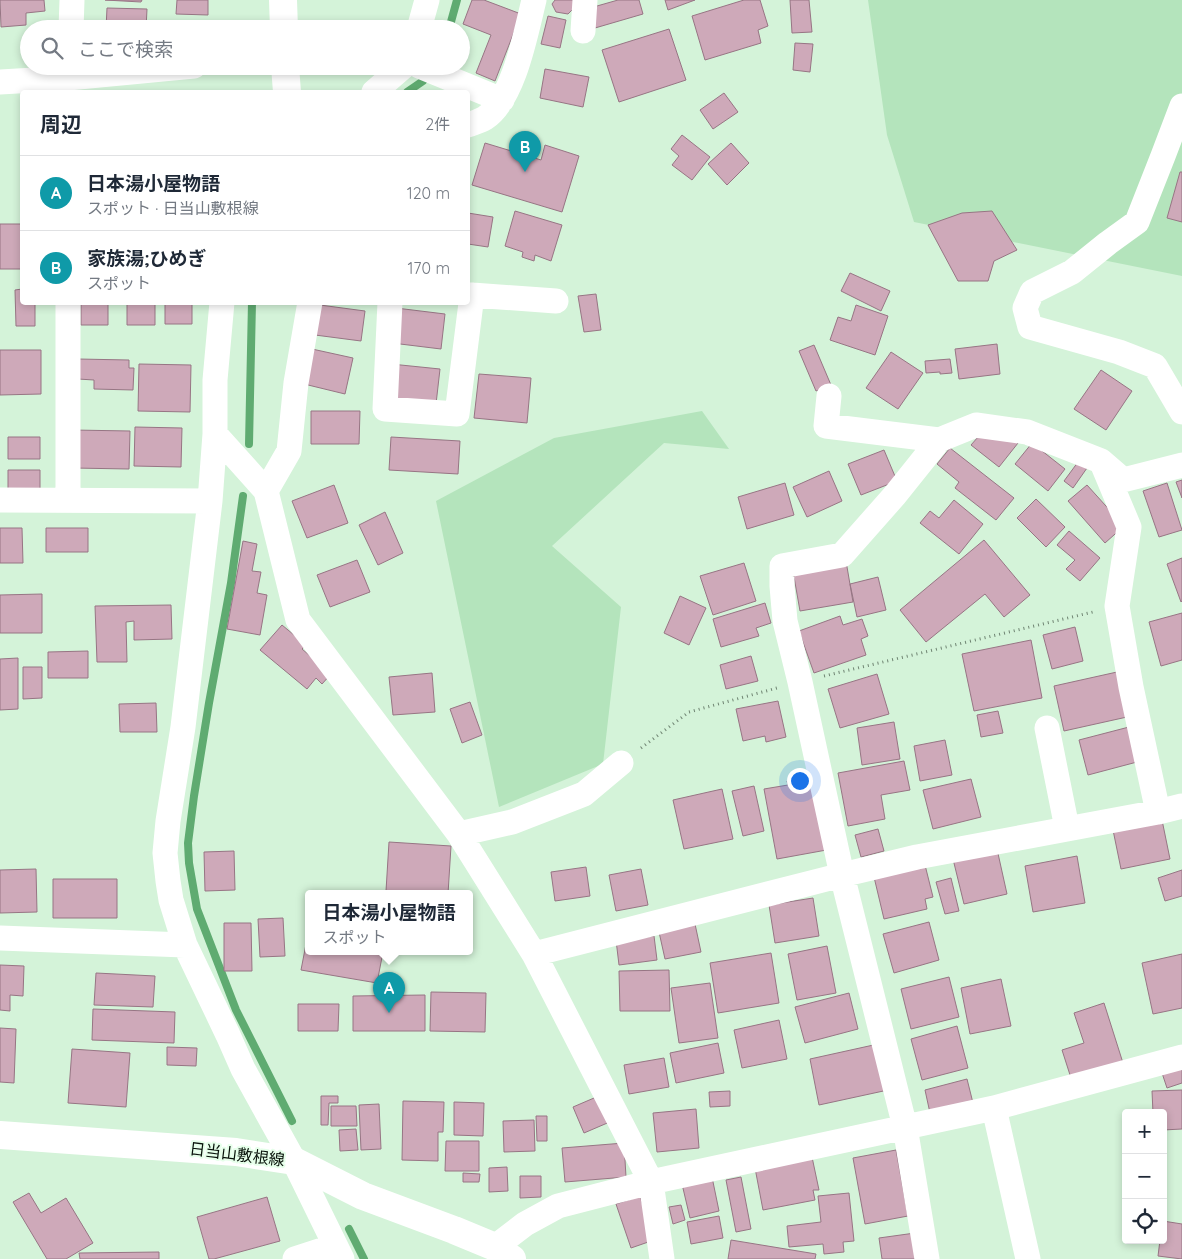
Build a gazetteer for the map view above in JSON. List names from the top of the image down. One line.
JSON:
{"streets":{"main road":["日当山敷根線"]},"page":{"search":"ここで検索","heading":["周辺","2件"],"pins":["B","A"],"list":[{"mark":"A","name":"日本湯小屋物語","note":"スポット · 日当山敷根線","value":"120 m"},{"mark":"B","name":"家族湯;ひめぎ","note":"スポット","value":"170 m"}],"popup":["日本湯小屋物語","スポット"],"map_buttons":["+","−"]}}
